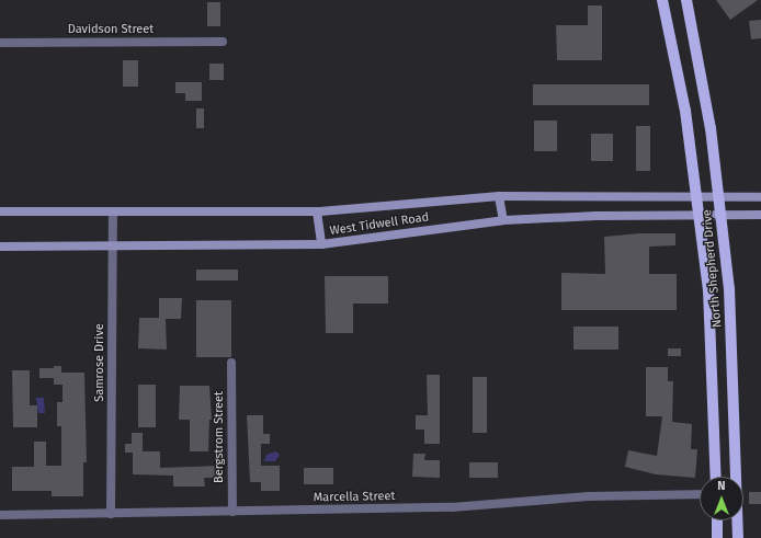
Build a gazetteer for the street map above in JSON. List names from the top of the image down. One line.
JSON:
{"streets":{"main road":["West Tidwell Road","North Shepherd Drive"],"street":["Davidson Street","Samrose Drive","Bergstrom Street","Marcella Street"]},"crossings":[["West Tidwell Road","North Shepherd Drive"],["West Tidwell Road","Samrose Drive"],["Samrose Drive","Marcella Street"],["Bergstrom Street","Marcella Street"]],"north":"top"}
